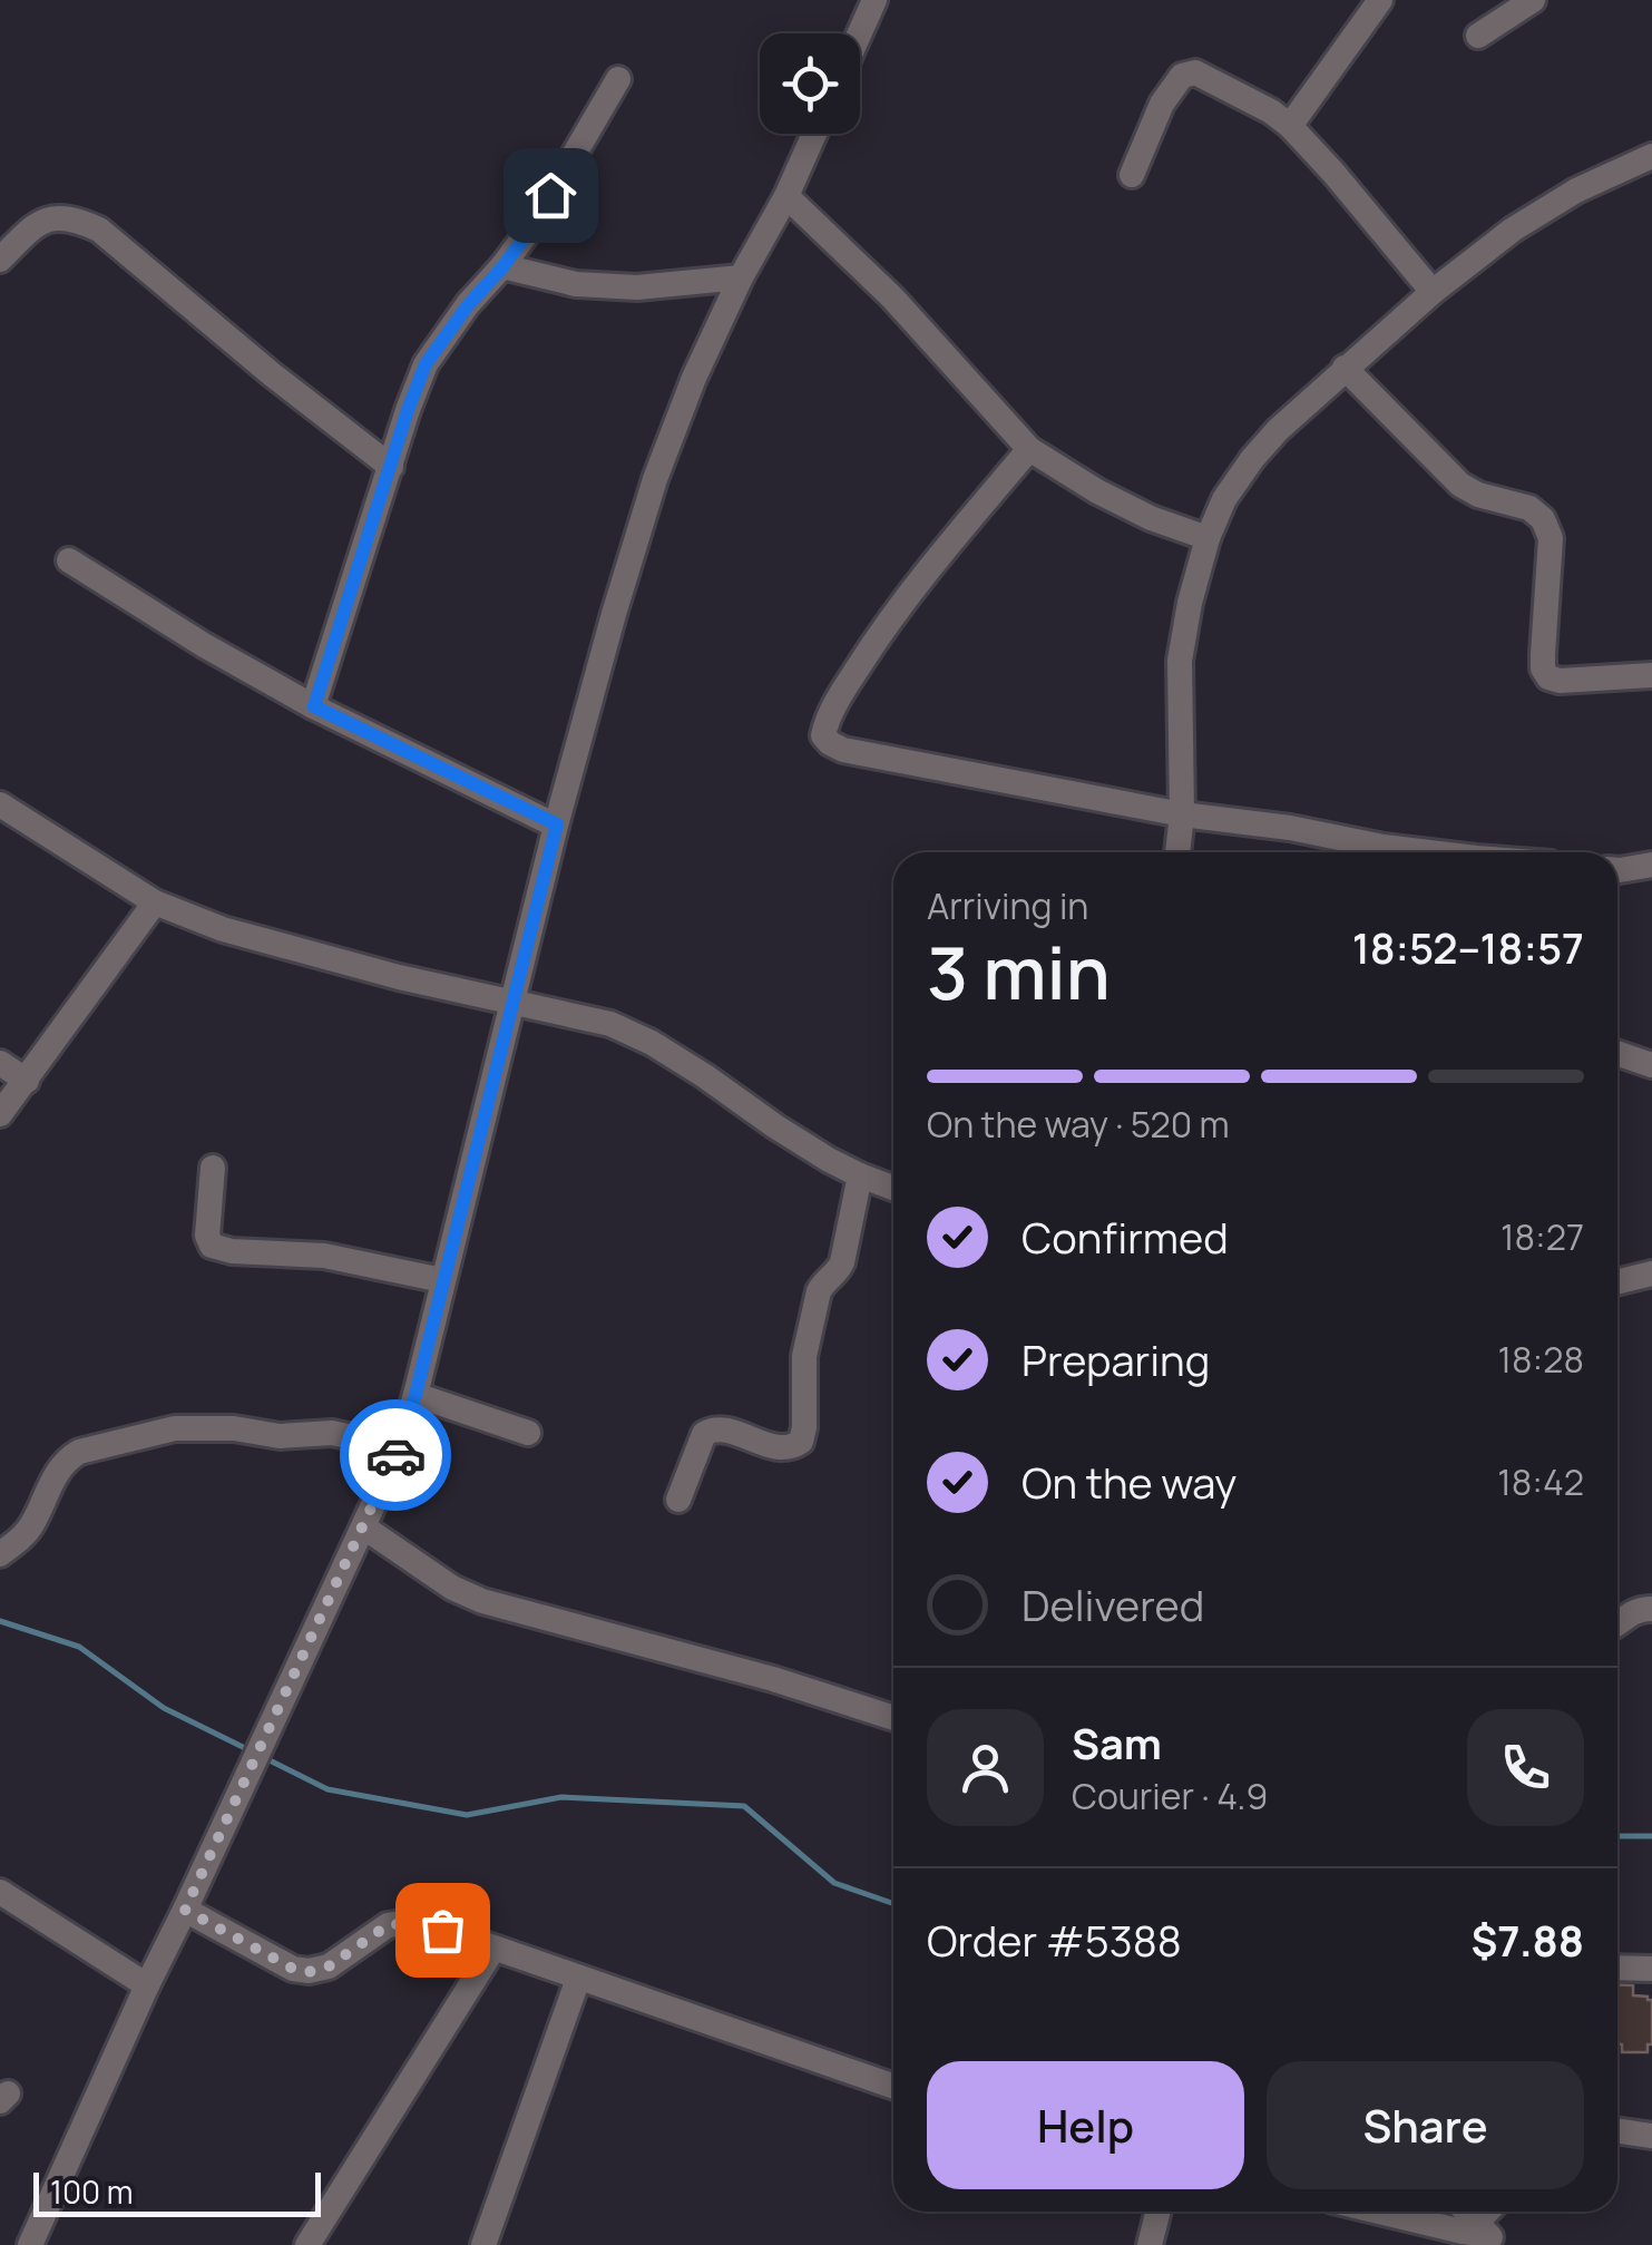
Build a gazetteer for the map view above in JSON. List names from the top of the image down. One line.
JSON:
{"scale_bar":"100 m","page":{"heading":["3 min","Arriving in","18:52–18:57"],"panel":["Sam","Courier · 4.9","Order #5388","$7.88"],"bar":"On the way · 520 m","list":[["Confirmed","18:27"],["Preparing","18:28"],["On the way","18:42"],"Delivered"],"buttons":["Help","Share"],"scale":"100 m"}}
